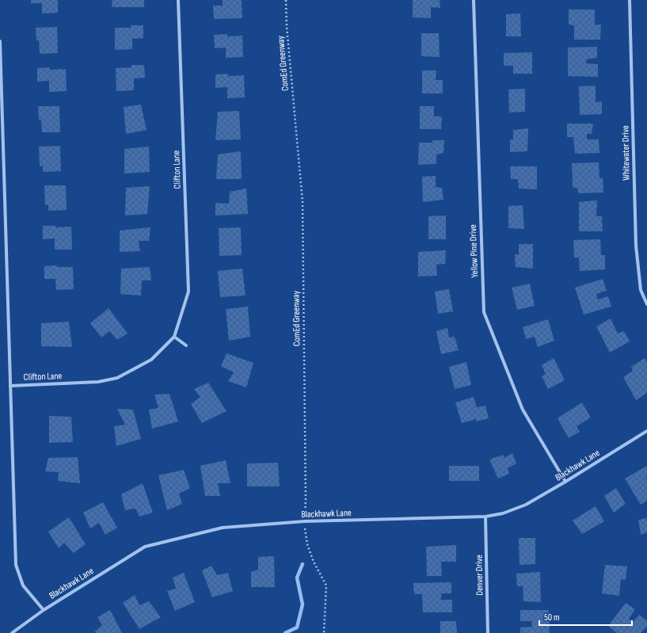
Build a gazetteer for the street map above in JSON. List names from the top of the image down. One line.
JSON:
{"streets":{"street":["Whitewater Drive","Clifton Lane","Yellow Pine Drive","Blackhawk Lane","Denver Drive"],"path":["ComEd Greenway"]},"crossings":[["ComEd Greenway","Blackhawk Lane"],["Yellow Pine Drive","Blackhawk Lane"],["Blackhawk Lane","Denver Drive"]],"scale_bar":"50 m"}
